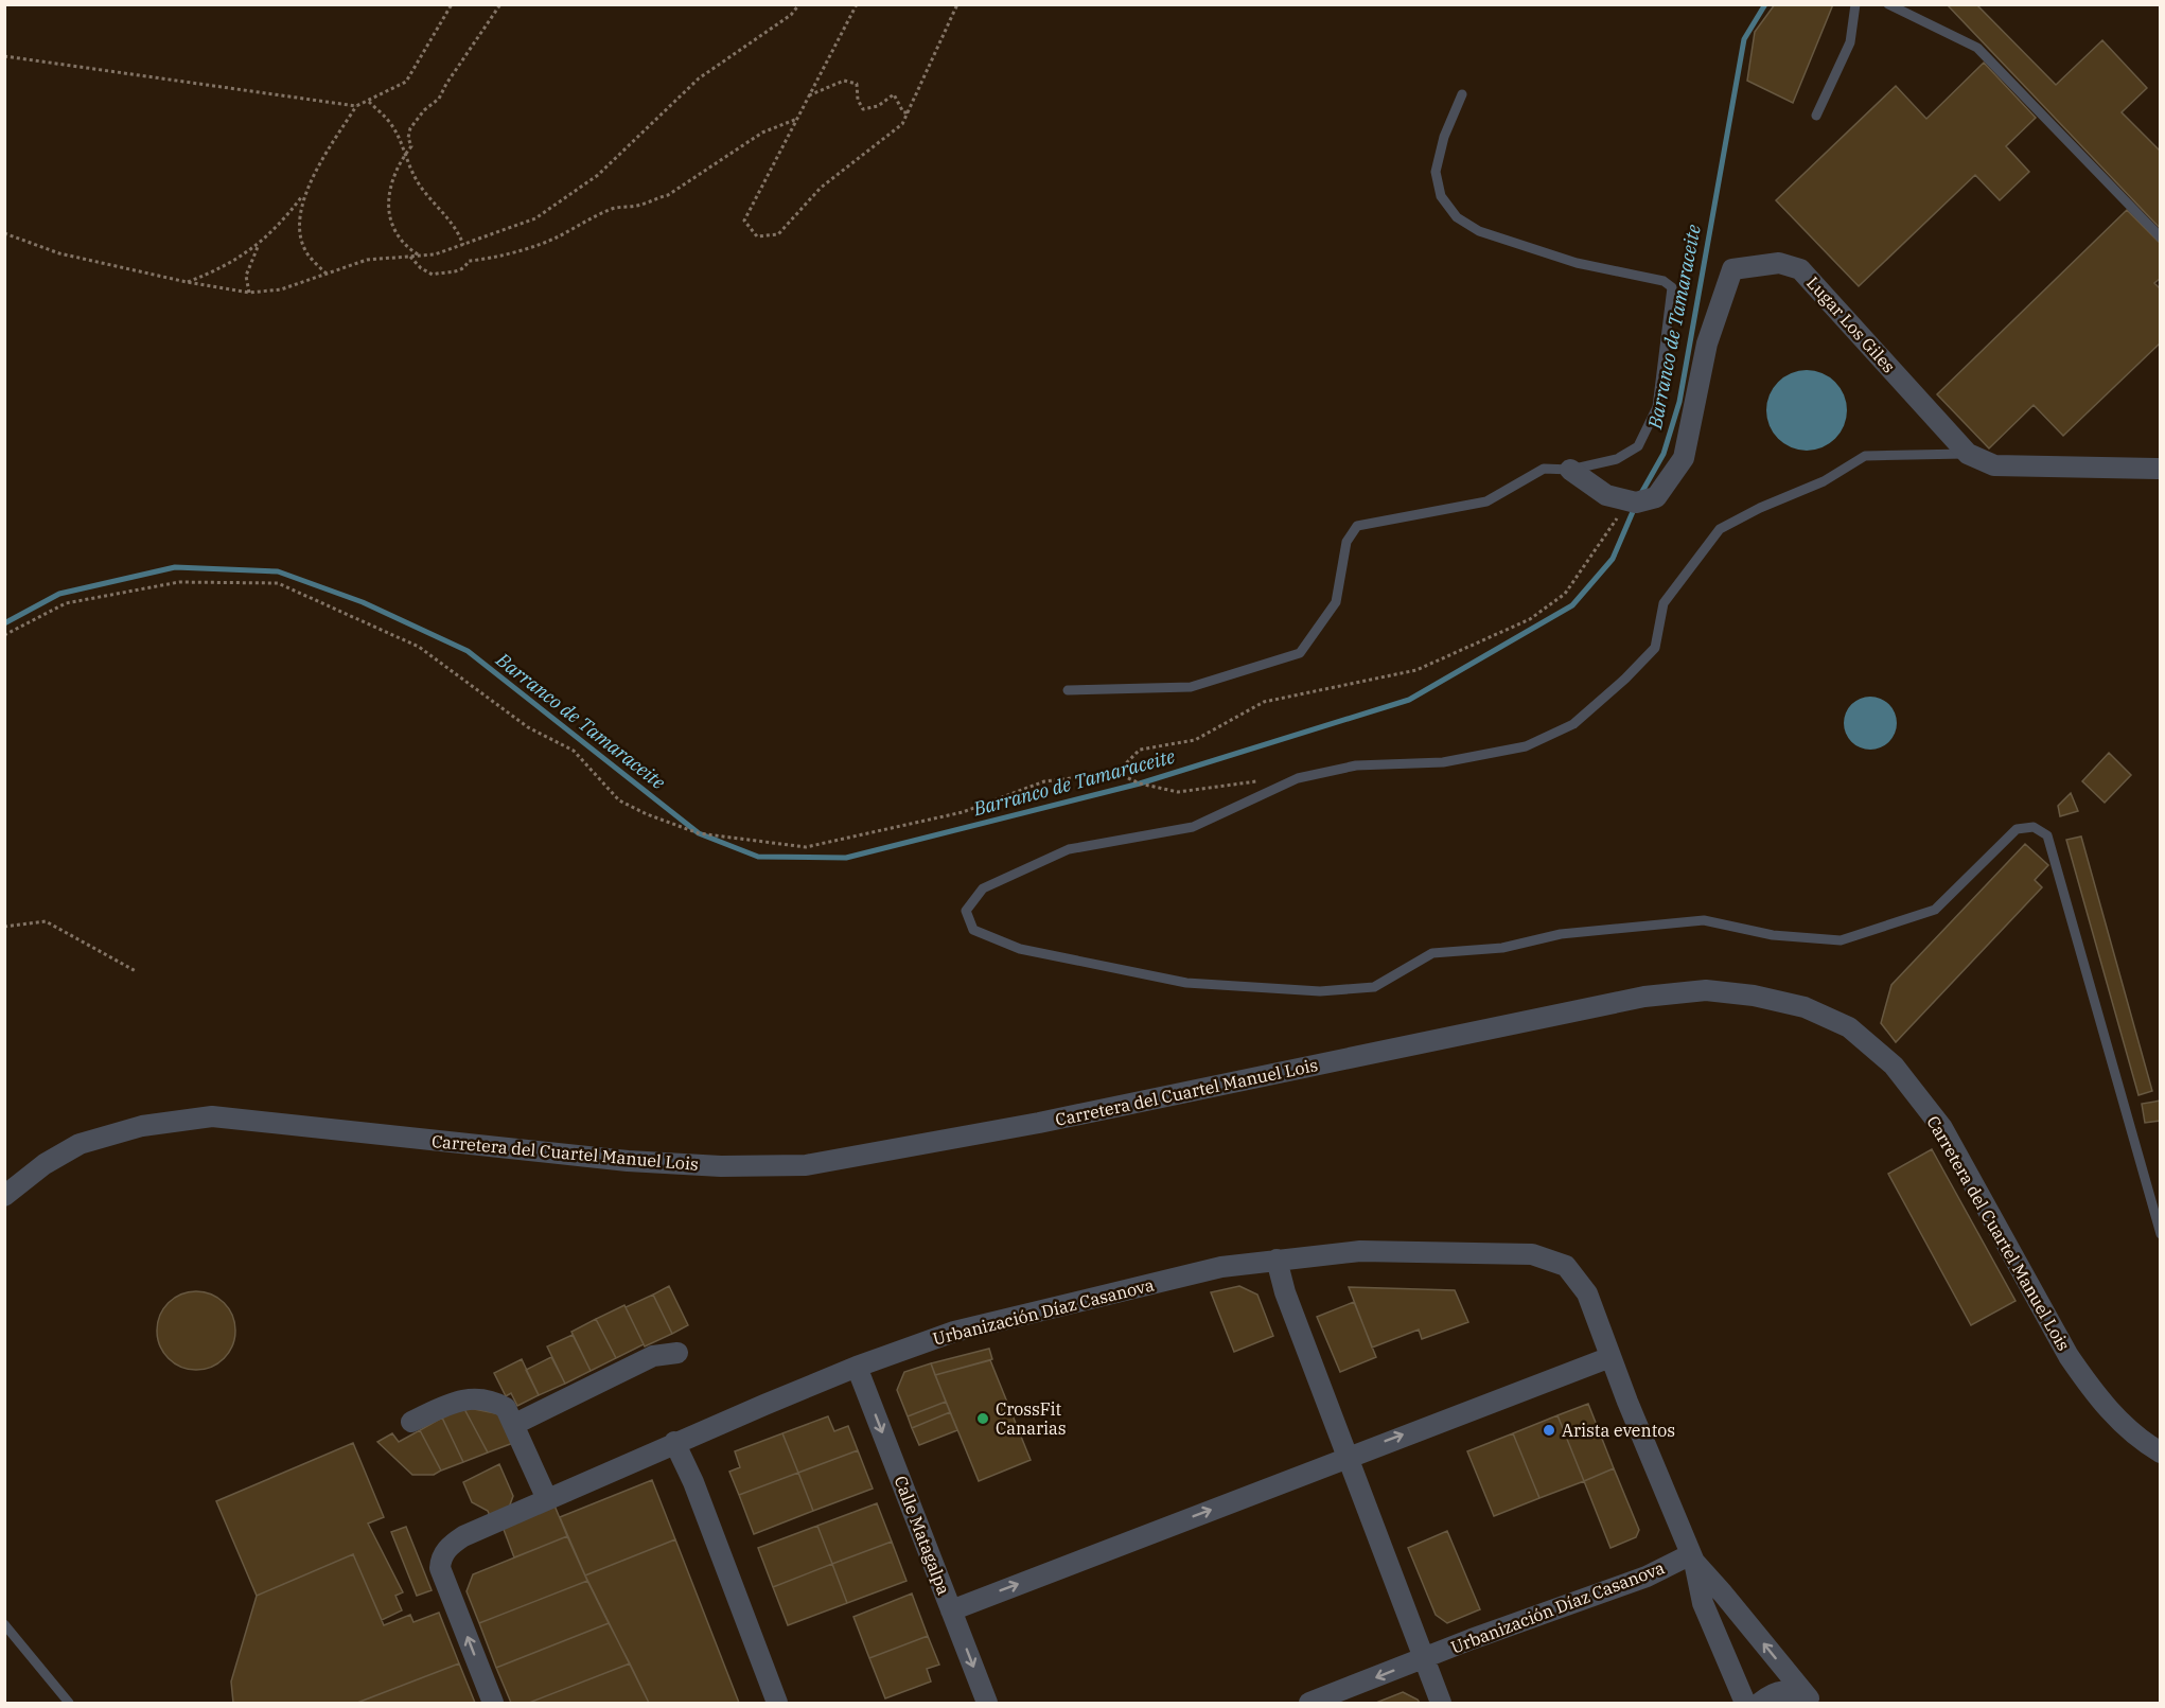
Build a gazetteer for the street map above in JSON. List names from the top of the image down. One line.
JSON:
{"streets":{"street":["Lugar Los Giles","Carretera del Cuartel Manuel Lois","Urbanización Díaz Casanova","Calle Matagalpa"]},"crossings":[["Urbanización Díaz Casanova","Calle Matagalpa"]],"one_way":["Calle Matagalpa"],"water":["Barranco de Tamaraceite"],"places":["CrossFit Canarias","Arista eventos"]}
